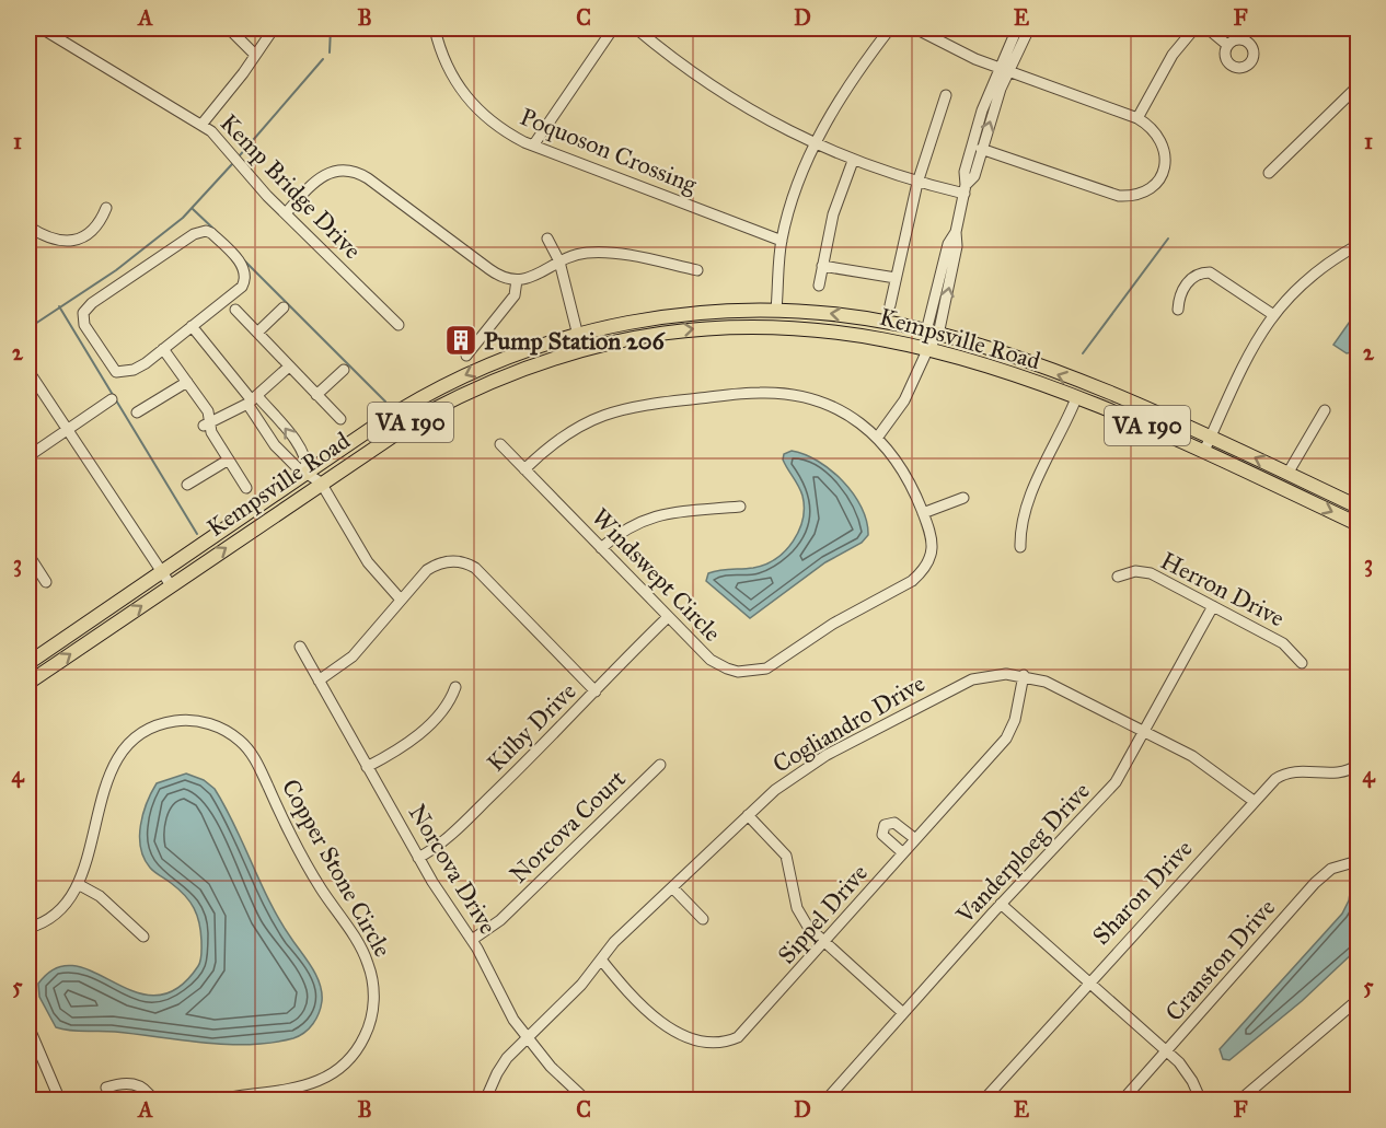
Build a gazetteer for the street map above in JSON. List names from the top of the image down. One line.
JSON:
{"streets":{"main road":["Kempsville Road","VA 190"],"street":["Poquoson Crossing","Kemp Bridge Drive","Windswept Circle","Herron Drive","Cogliandro Drive","Kilby Drive","Norcova Court","Vanderploeg Drive","Copper Stone Circle","Norcova Drive","Sharon Drive","Sippel Drive","Cranston Drive"]},"crossings":[["Windswept Circle","Kilby Drive"],["Herron Drive","Vanderploeg Drive"],["Cogliandro Drive","Vanderploeg Drive"],["Cogliandro Drive","Norcova Drive"],["Cogliandro Drive","Sharon Drive"],["Cogliandro Drive","Sippel Drive"],["Kilby Drive","Norcova Drive"],["Norcova Court","Norcova Drive"]],"places":{"building":["Pump Station 206"]},"grid":{"columns":["A","B","C","D","E","F"],"rows":["1","2","3","4","5"]}}
